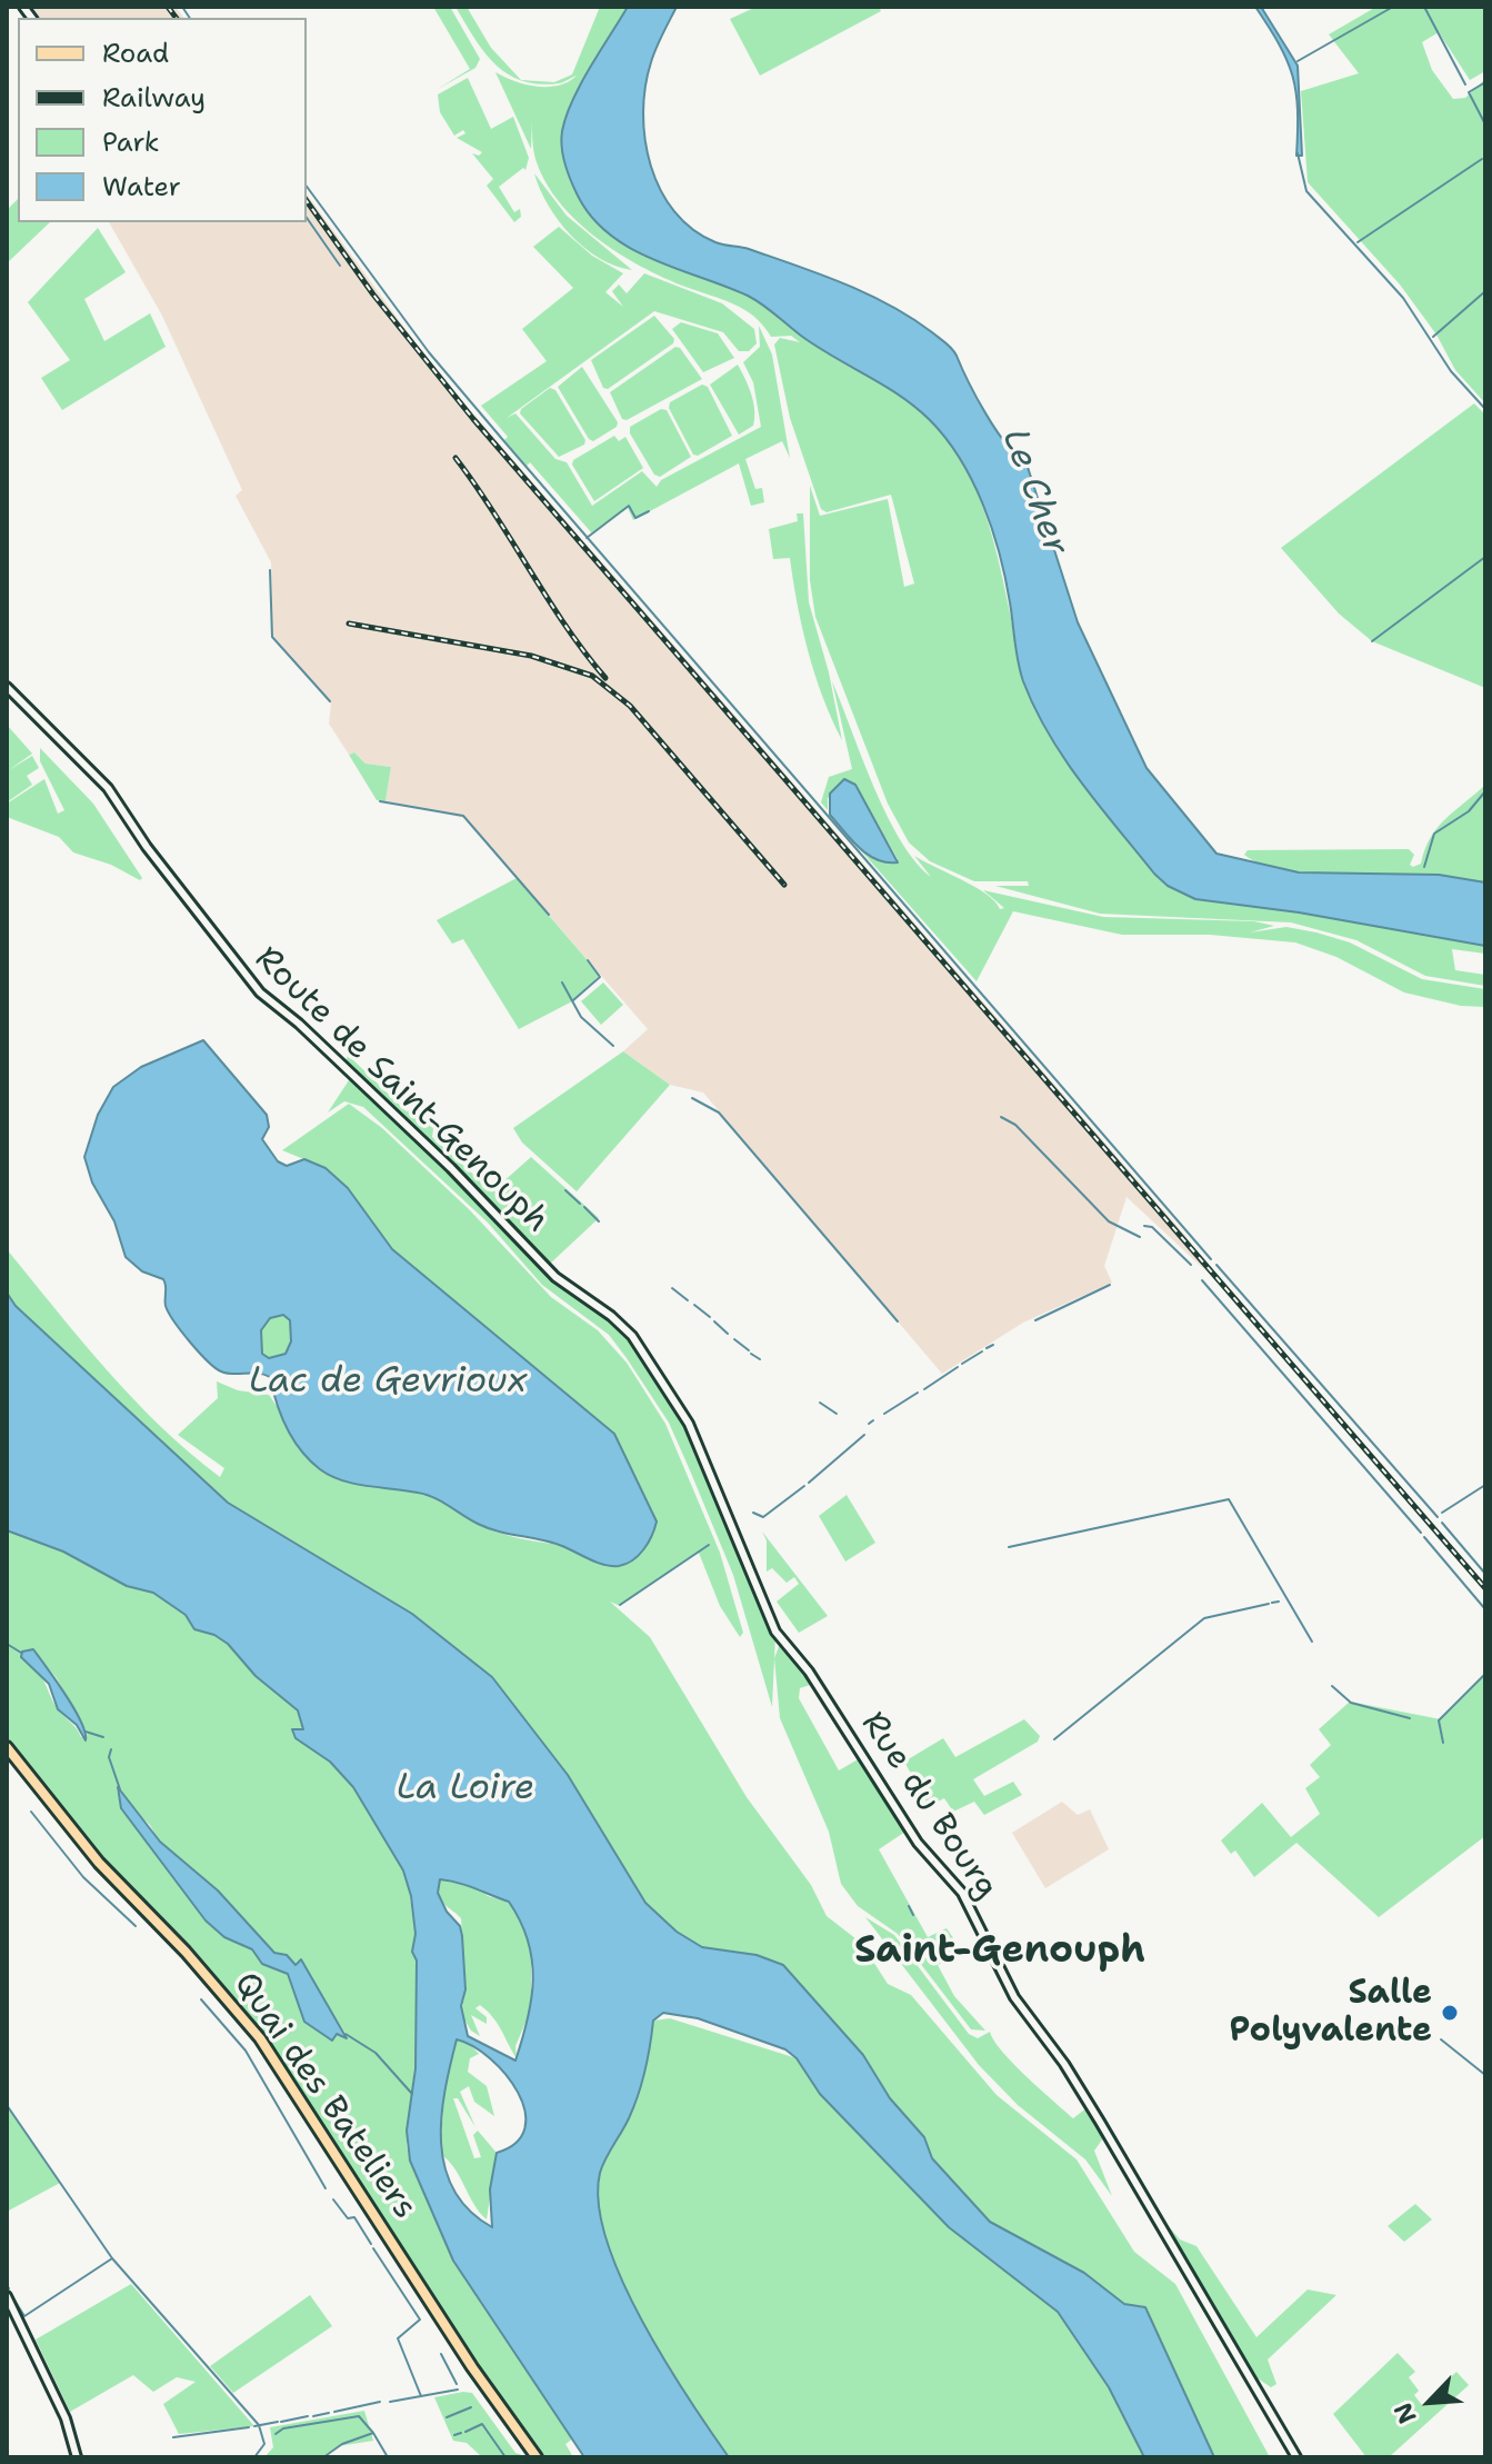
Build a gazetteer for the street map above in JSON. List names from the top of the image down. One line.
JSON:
{"streets":{"main road":["Quai des Bateliers"],"street":["Route de Saint-Genouph","Rue du Bourg"]},"crossings":[["Route de Saint-Genouph","Rue du Bourg"]],"districts":["Saint-Genouph"],"water":["Le Cher","Lac de Gevrioux","La Loire"],"places":["Salle Polyvalente"],"legend":["Road","Railway","Park","Water"],"north":"bottom left"}
